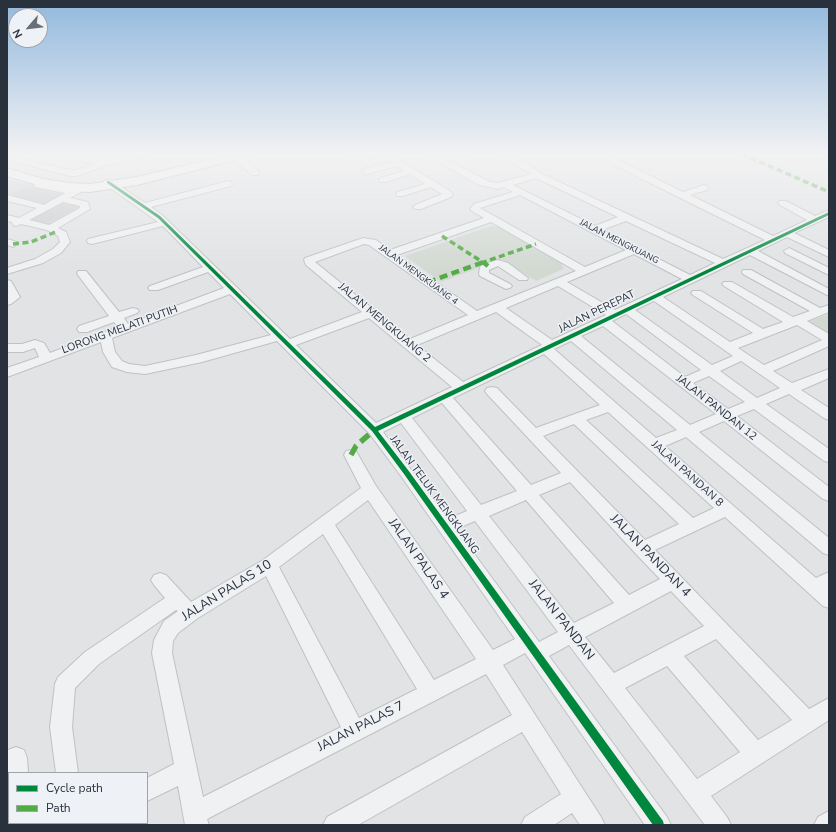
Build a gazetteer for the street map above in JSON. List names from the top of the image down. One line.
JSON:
{"streets":{"street":["JALAN MENGKUANG","JALAN MENGKUANG 4","JALAN PEREPAT","JALAN MENGKUANG 2","LORONG MELATI PUTIH","JALAN PANDAN 12","JALAN PANDAN 8","JALAN TELUK MENGKUANG","JALAN PANDAN 4","JALAN PALAS 4","JALAN PALAS 10","JALAN PANDAN","JALAN PALAS 7"]},"crossings":[["JALAN MENGKUANG","JALAN PEREPAT"],["JALAN MENGKUANG 4","JALAN MENGKUANG 2"],["JALAN PEREPAT","JALAN MENGKUANG 2"],["JALAN PEREPAT","JALAN PANDAN 12"],["JALAN PEREPAT","JALAN PANDAN 8"],["JALAN PEREPAT","JALAN TELUK MENGKUANG"],["JALAN PEREPAT","JALAN PANDAN"],["LORONG MELATI PUTIH","JALAN TELUK MENGKUANG"],["JALAN TELUK MENGKUANG","JALAN PALAS 7"],["JALAN PANDAN 4","JALAN PALAS 7"],["JALAN PALAS 4","JALAN PALAS 10"],["JALAN PALAS 4","JALAN PALAS 7"],["JALAN PALAS 10","JALAN PALAS 7"],["JALAN PANDAN","JALAN PALAS 7"]],"legend":["Cycle path","Path"],"north":"bottom left"}
